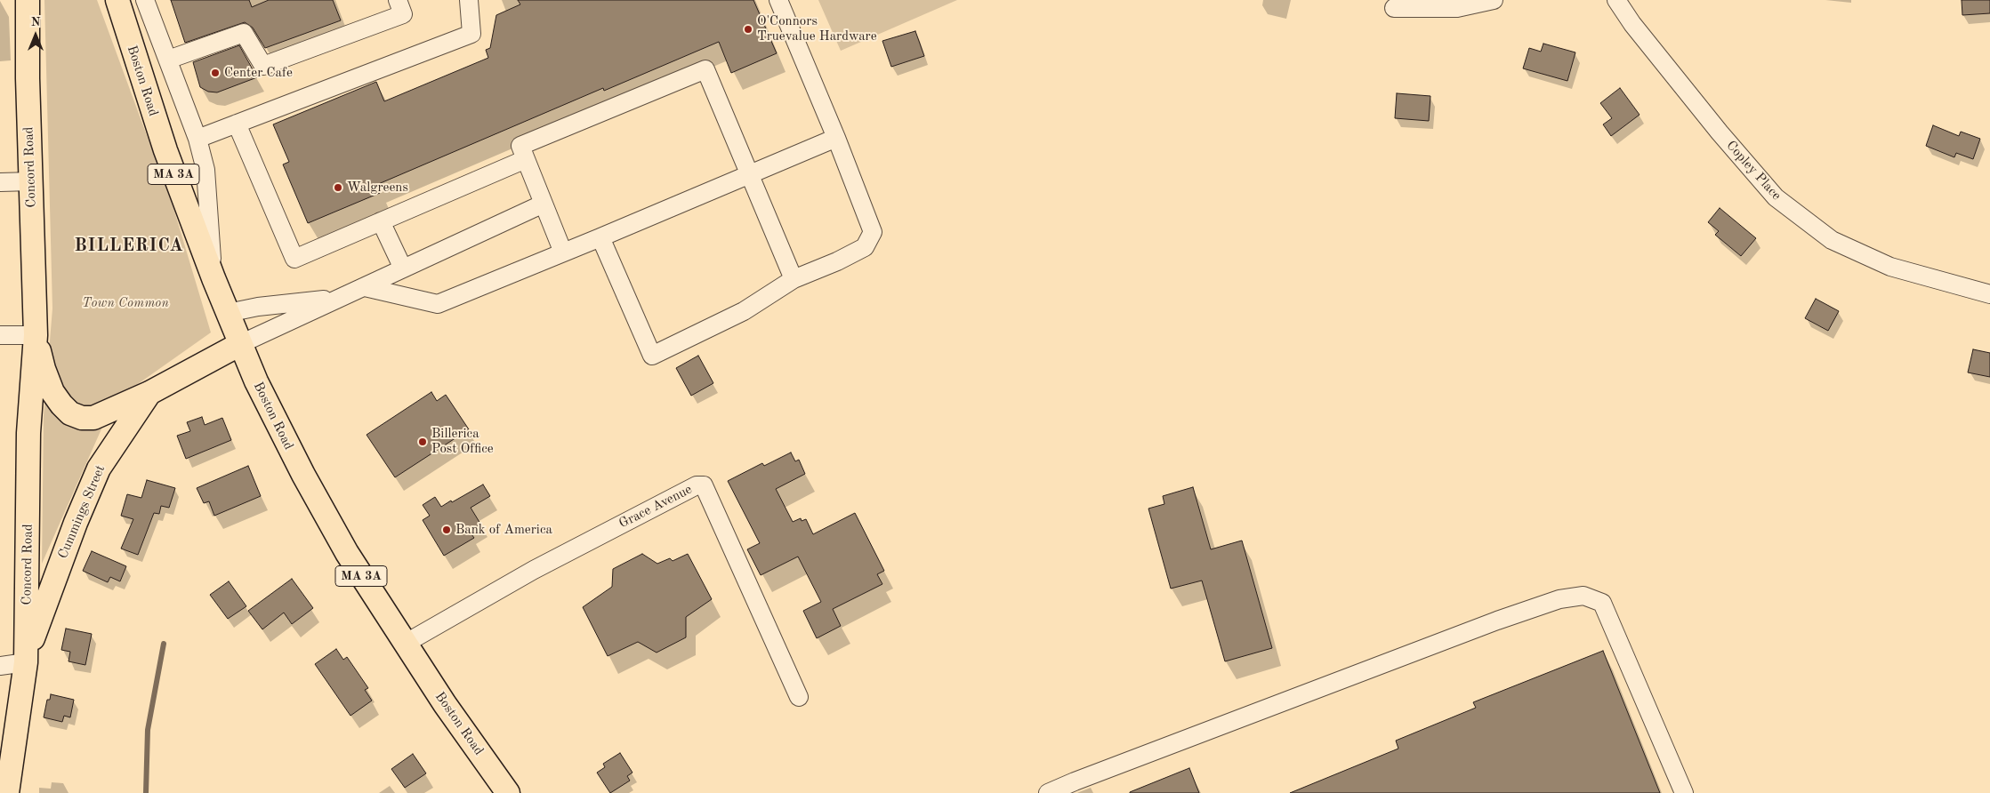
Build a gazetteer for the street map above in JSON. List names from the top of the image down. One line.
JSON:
{"streets":{"main road":["Boston Road","Concord Road","MA 3A","Cummings Street"],"street":["Copley Place","Grace Avenue"]},"crossings":[["Boston Road","Grace Avenue"],["Boston Road","Cummings Street"],["Concord Road","Cummings Street"]],"districts":["BILLERICA"],"parks":["Town Common"],"places":["O'Connors Truevalue Hardware","Center Cafe","Walgreens","Billerica Post Office","Bank of America"],"north":"top"}
